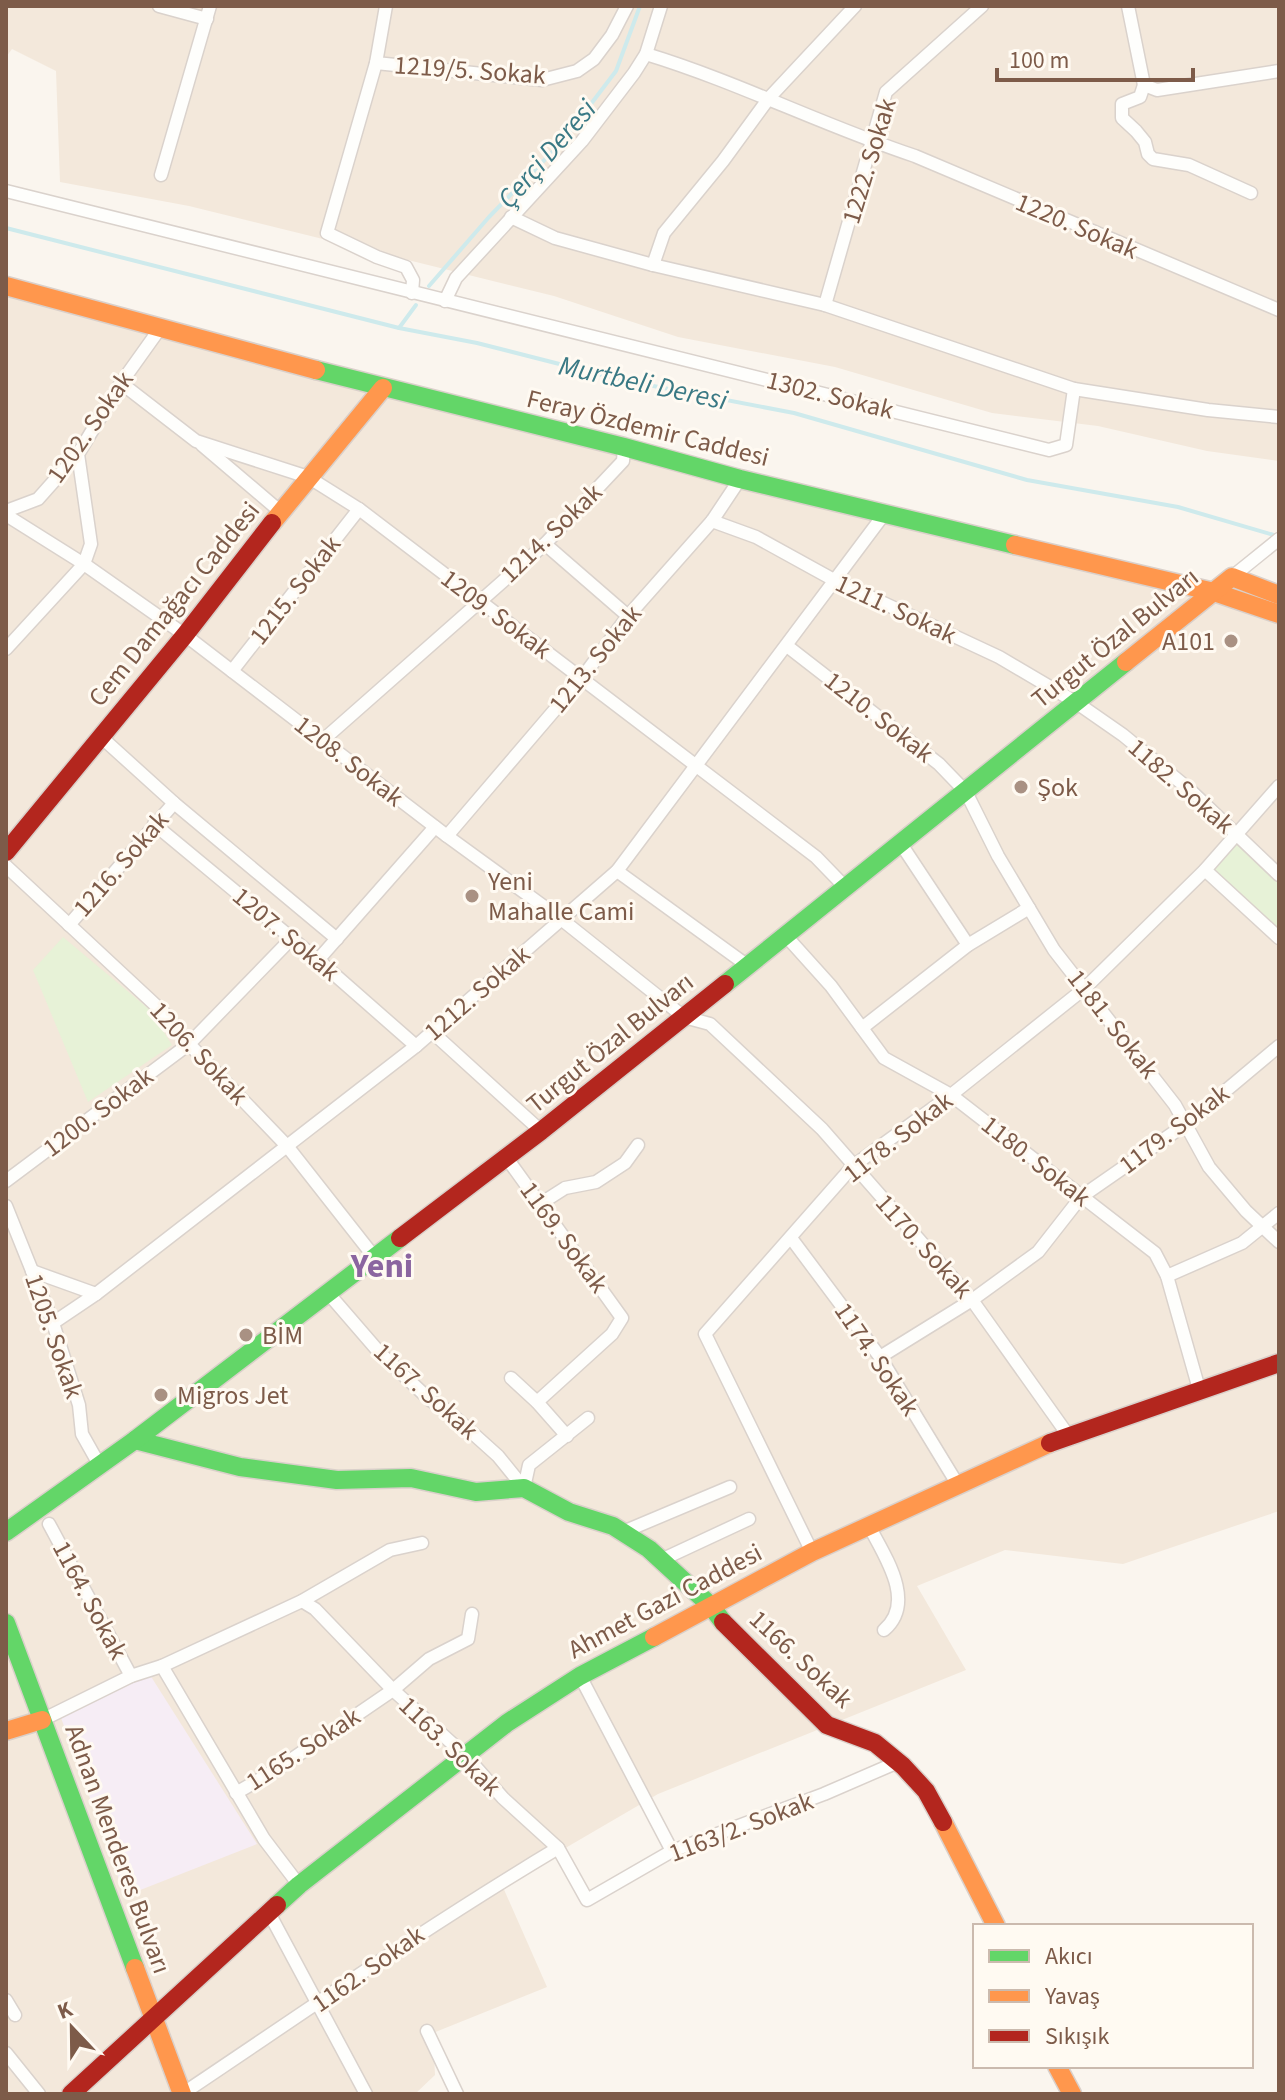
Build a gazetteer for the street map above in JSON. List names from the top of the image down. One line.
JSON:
{"streets":{"street":["1219/5. Sokak","1222. Sokak","1220. Sokak","1302. Sokak","1202. Sokak","Feray Özdemir Caddesi","1214. Sokak","1215. Sokak","Cem Damağacı Caddesi","1211. Sokak","1209. Sokak","Turgut Özal Bulvarı","1213. Sokak","1210. Sokak","1208. Sokak","1182. Sokak","1216. Sokak","1207. Sokak","1212. Sokak","1181. Sokak","1206. Sokak","1200. Sokak","1179. Sokak","1178. Sokak","1180. Sokak","1169. Sokak","1170. Sokak","1205. Sokak","1174. Sokak","1167. Sokak","1164. Sokak","Ahmet Gazi Caddesi","1166. Sokak","1163. Sokak","1165. Sokak","1163/2. Sokak","Adnan Menderes Bulvarı","1162. Sokak"]},"crossings":[["1222. Sokak","1220. Sokak"],["1202. Sokak","Feray Özdemir Caddesi"],["1202. Sokak","1209. Sokak"],["1202. Sokak","1208. Sokak"],["Feray Özdemir Caddesi","1214. Sokak"],["Feray Özdemir Caddesi","Cem Damağacı Caddesi"],["Feray Özdemir Caddesi","Turgut Özal Bulvarı"],["Feray Özdemir Caddesi","1213. Sokak"],["Feray Özdemir Caddesi","1212. Sokak"],["1214. Sokak","1209. Sokak"],["1214. Sokak","1208. Sokak"],["1215. Sokak","1209. Sokak"],["1215. Sokak","1208. Sokak"],["Cem Damağacı Caddesi","1209. Sokak"],["Cem Damağacı Caddesi","1208. Sokak"],["Cem Damağacı Caddesi","1207. Sokak"],["1211. Sokak","Turgut Özal Bulvarı"],["1211. Sokak","1213. Sokak"],["1211. Sokak","1182. Sokak"],["1211. Sokak","1212. Sokak"],["1209. Sokak","Turgut Özal Bulvarı"],["1209. Sokak","1213. Sokak"],["1209. Sokak","1212. Sokak"],["Turgut Özal Bulvarı","1210. Sokak"],["Turgut Özal Bulvarı","1208. Sokak"],["Turgut Özal Bulvarı","1182. Sokak"],["Turgut Özal Bulvarı","1181. Sokak"],["Turgut Özal Bulvarı","1206. Sokak"],["Turgut Özal Bulvarı","1180. Sokak"],["Turgut Özal Bulvarı","1169. Sokak"],["Turgut Özal Bulvarı","1170. Sokak"],["Turgut Özal Bulvarı","1205. Sokak"],["Turgut Özal Bulvarı","1167. Sokak"],["1213. Sokak","1208. Sokak"],["1210. Sokak","1212. Sokak"],["1210. Sokak","1181. Sokak"],["1208. Sokak","1212. Sokak"],["1208. Sokak","1170. Sokak"],["1182. Sokak","1178. Sokak"],["1216. Sokak","1207. Sokak"],["1216. Sokak","1206. Sokak"],["1207. Sokak","1212. Sokak"],["1207. Sokak","1200. Sokak"],["1212. Sokak","1206. Sokak"],["1212. Sokak","1205. Sokak"],["1181. Sokak","1179. Sokak"],["1181. Sokak","1178. Sokak"],["1206. Sokak","1200. Sokak"],["1179. Sokak","1180. Sokak"],["1179. Sokak","1170. Sokak"],["1179. Sokak","1174. Sokak"],["1178. Sokak","1180. Sokak"],["1178. Sokak","1170. Sokak"],["1178. Sokak","1174. Sokak"],["1178. Sokak","Ahmet Gazi Caddesi"],["1180. Sokak","Ahmet Gazi Caddesi"],["1170. Sokak","Ahmet Gazi Caddesi"],["1174. Sokak","Ahmet Gazi Caddesi"],["1167. Sokak","1166. Sokak"],["1164. Sokak","Ahmet Gazi Caddesi"],["1164. Sokak","1165. Sokak"],["Ahmet Gazi Caddesi","1166. Sokak"],["Ahmet Gazi Caddesi","1163. Sokak"],["Ahmet Gazi Caddesi","Adnan Menderes Bulvarı"],["1166. Sokak","1163/2. Sokak"],["1163. Sokak","1165. Sokak"],["1163. Sokak","1163/2. Sokak"],["1163. Sokak","1162. Sokak"],["Adnan Menderes Bulvarı","1162. Sokak"]],"districts":["Yeni"],"water":["Çerçi Deresi","Murtbeli Deresi"],"places":["A101","Şok","Yeni Mahalle Cami","BİM","Migros Jet"],"legend":["Akıcı","Yavaş","Sıkışık"],"scale_bar":"100 m","north":"top"}
